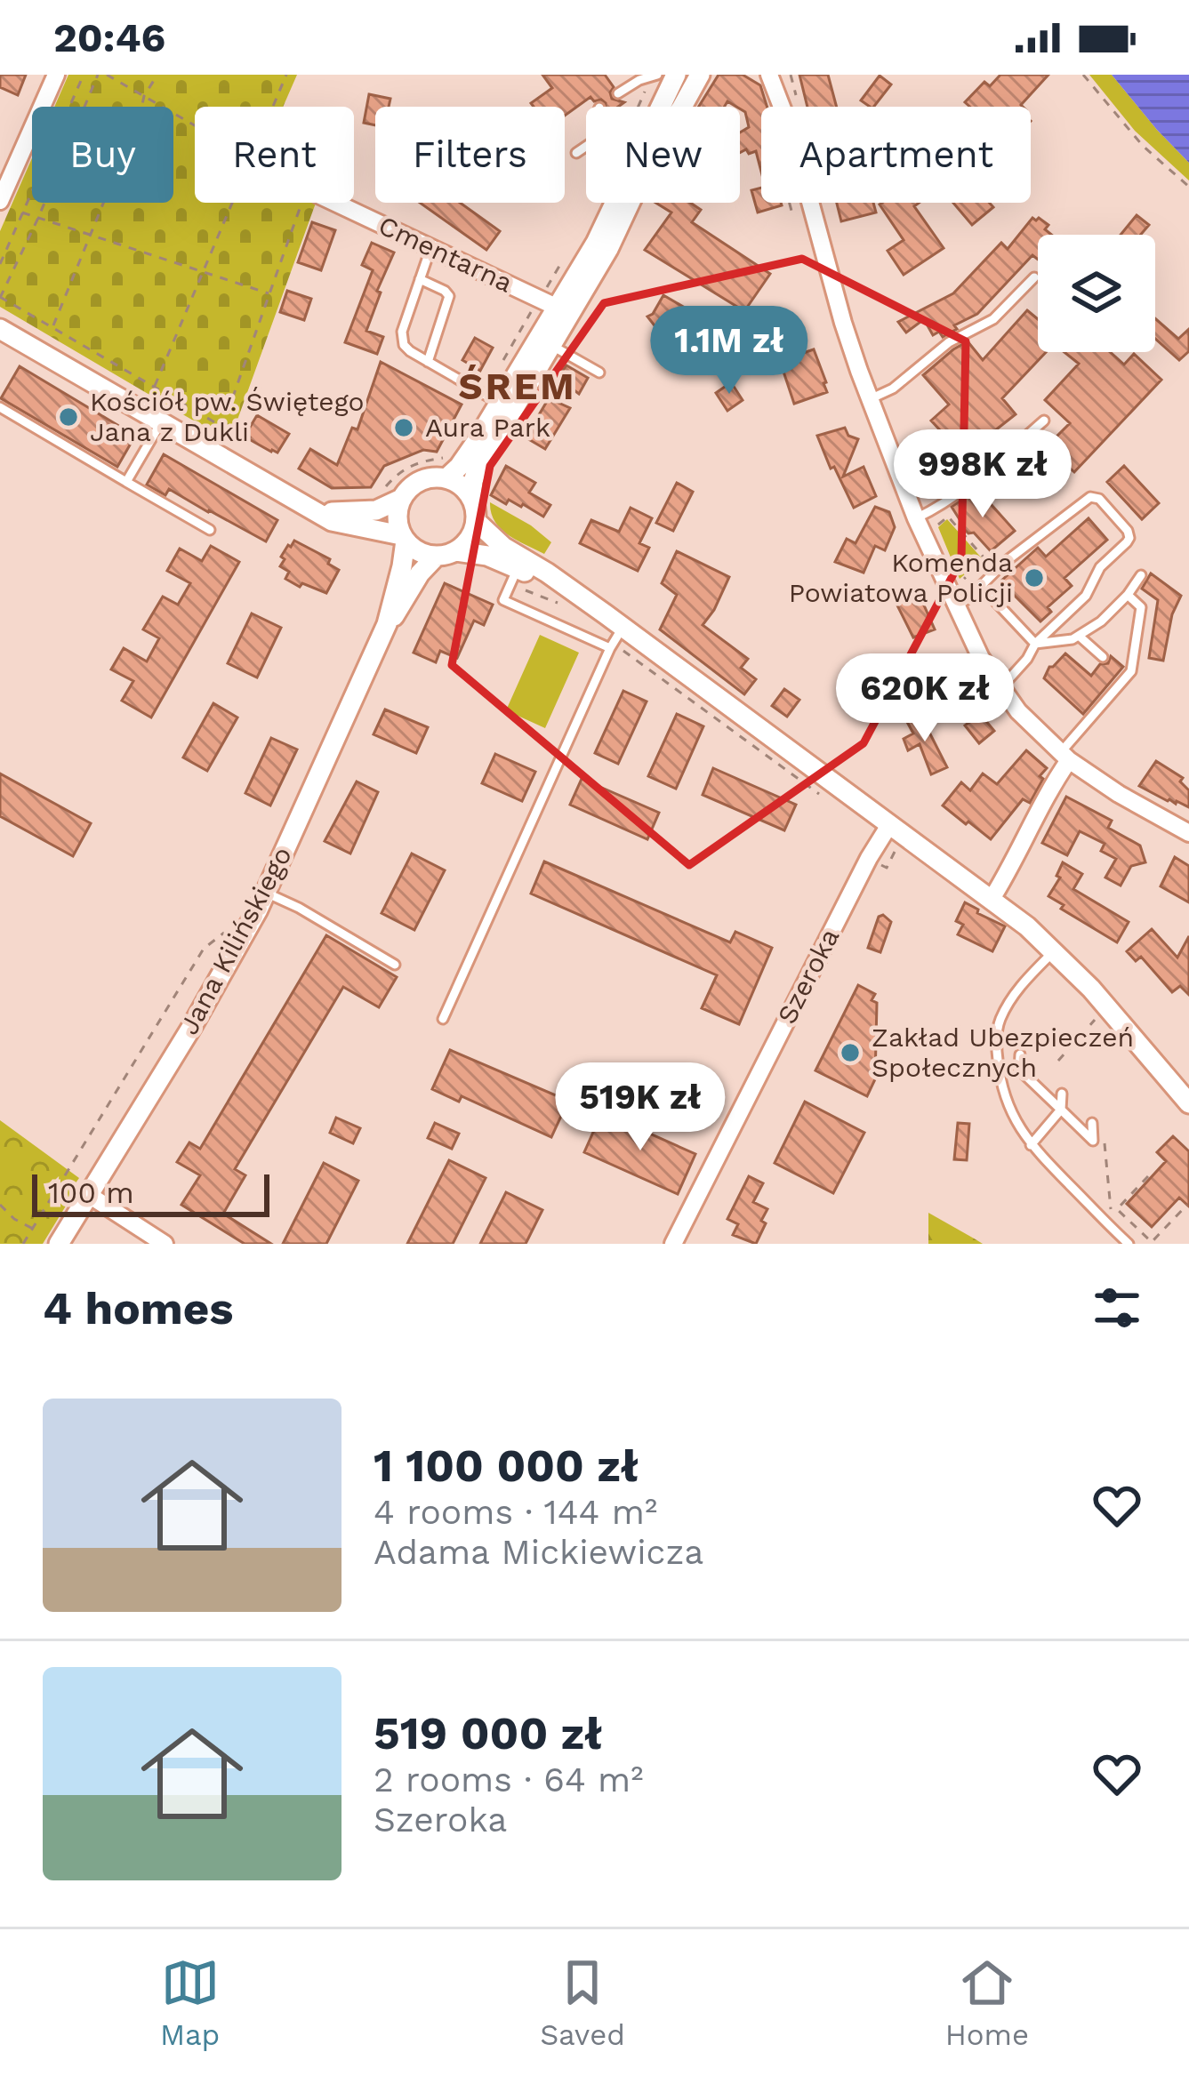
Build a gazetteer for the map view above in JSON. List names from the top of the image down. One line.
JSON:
{"streets":{"street":["Cmentarna","Jana Kilińskiego","Szeroka"]},"districts":["ŚREM"],"places":["Kościół pw. Świętego Jana z Dukli","Aura Park","Komenda Powiatowa Policji","Zakład Ubezpieczeń Społecznych"],"scale_bar":"100 m","page":{"status":"20:46","chip":["Buy","Rent","Filters","New","Apartment"],"price":["1.1M zł","998K zł","620K zł","519K zł"],"scale":"100 m","heading":"4 homes","list":[{"name":"1 100 000 zł","note":"4 rooms · 144 m² · Adama Mickiewicza"},{"name":"519 000 zł","note":"2 rooms · 64 m² · Szeroka"}],"tabs":["Map","Saved","Home"]}}
